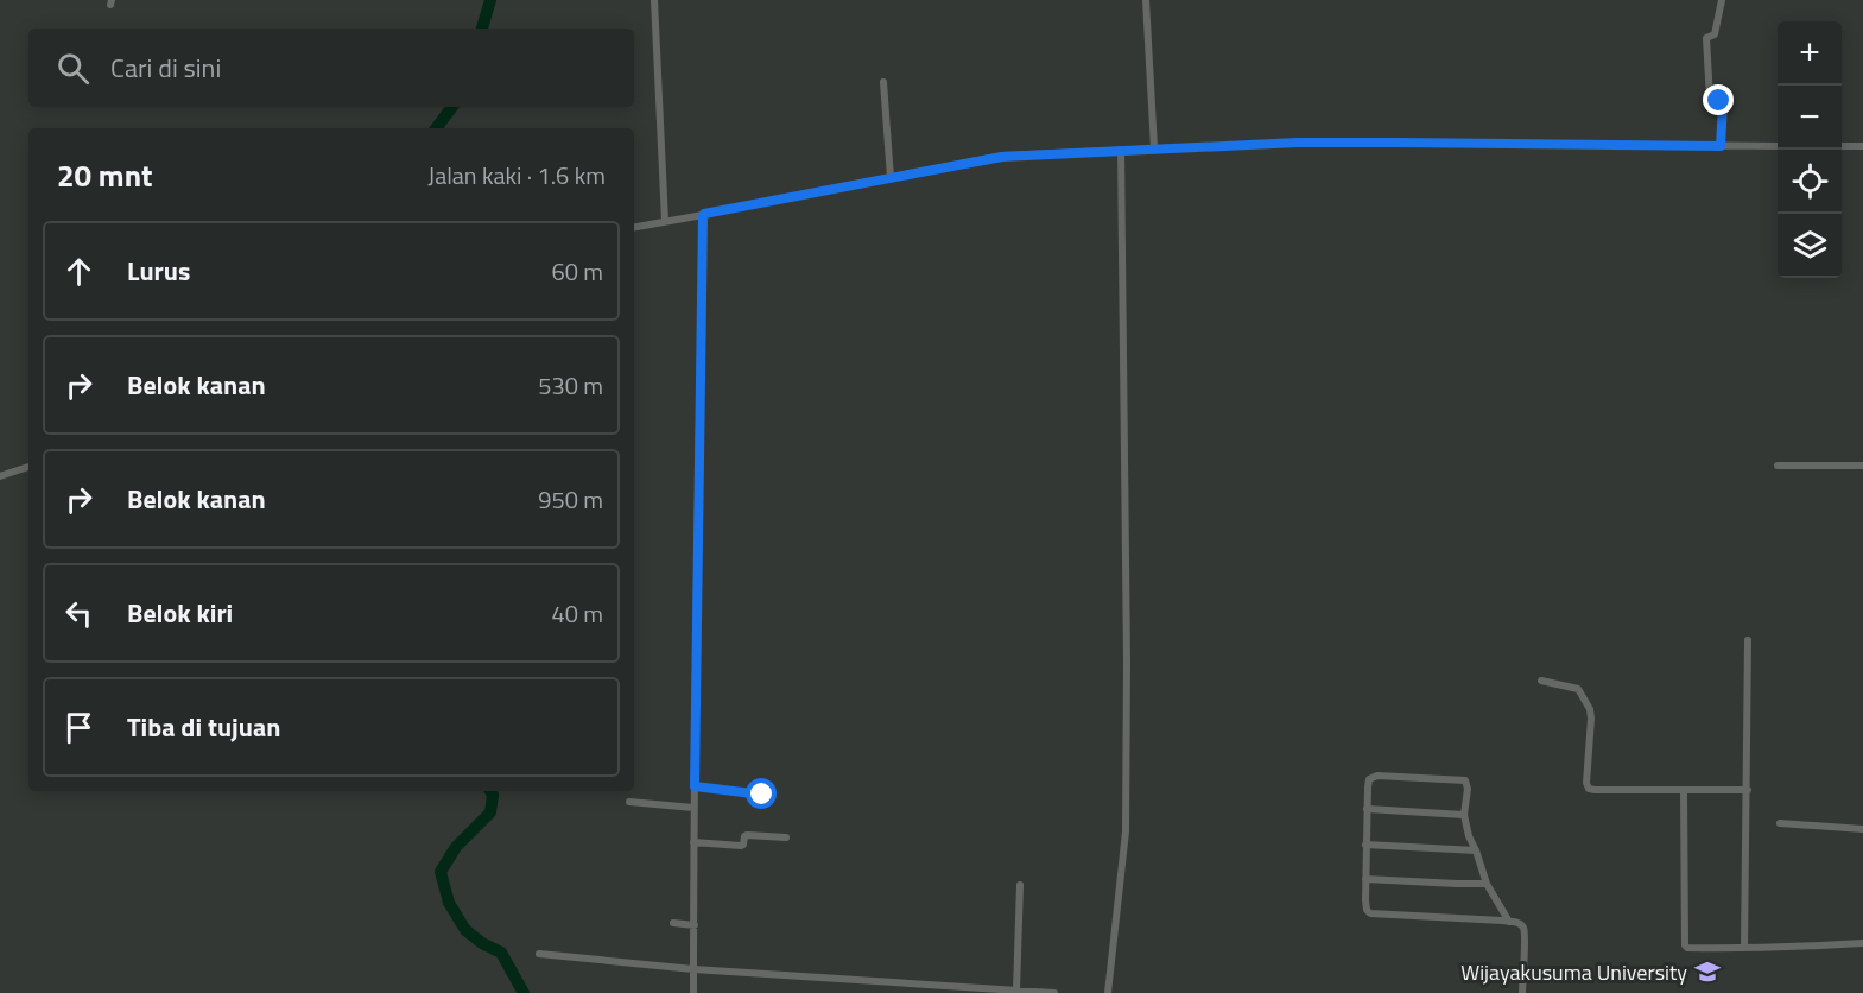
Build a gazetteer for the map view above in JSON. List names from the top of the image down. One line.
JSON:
{"places":{"school or university":["Wijayakusuma University"]},"page":{"map_buttons":["+","−"],"search":"Cari di sini","heading":["20 mnt","Jalan kaki · 1.6 km"],"list":[["Lurus","60 m"],["Belok kanan","530 m"],["Belok kanan","950 m"],["Belok kiri","40 m"],"Tiba di tujuan"]}}
